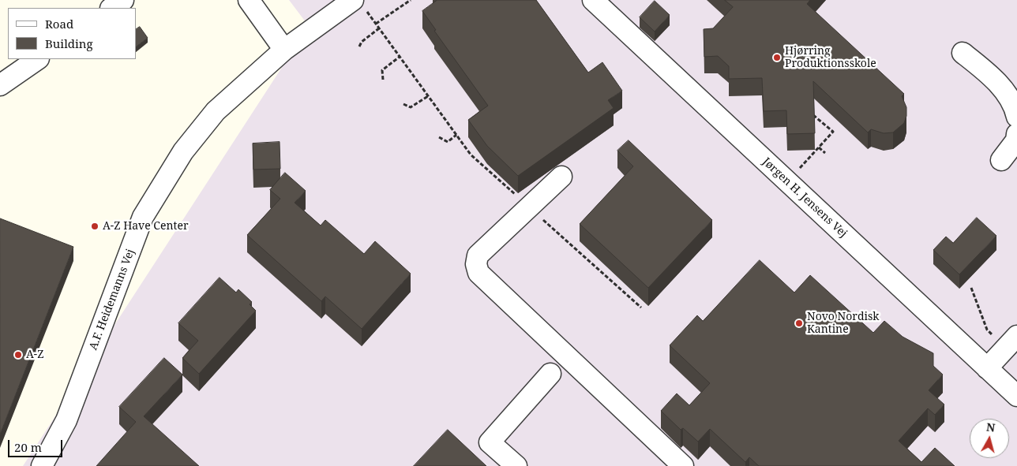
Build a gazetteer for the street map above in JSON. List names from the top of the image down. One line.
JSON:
{"streets":{"street":["Jørgen H. Jensens Vej","A.F. Heidemanns Vej"]},"places":["Hjørring Produktionsskole","A-Z Have Center","Novo Nordisk Kantine","A-Z"],"legend":["Road","Building"],"scale_bar":"20 m","north":"top"}
